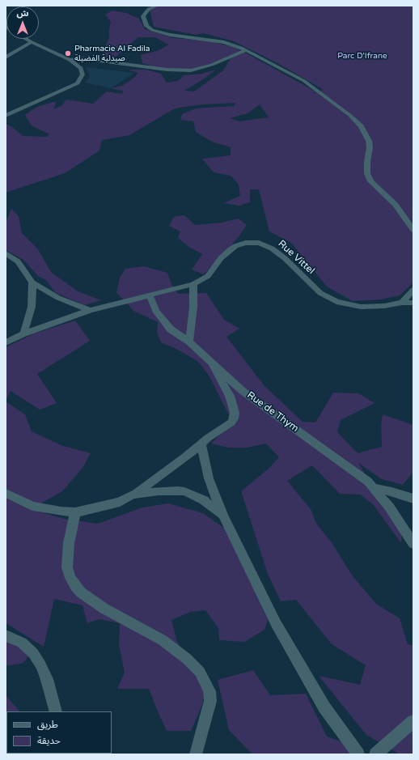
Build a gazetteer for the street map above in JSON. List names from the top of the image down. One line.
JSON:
{"streets":{"street":["Rue Vittel","Rue de Thym"]},"crossings":[["Rue Vittel","Rue de Thym"]],"parks":["Parc D'Ifrane"],"places":["Pharmacie Al Fadila صيدلية الفضيلة"],"legend":["طريق","حديقة"],"north":"top"}
